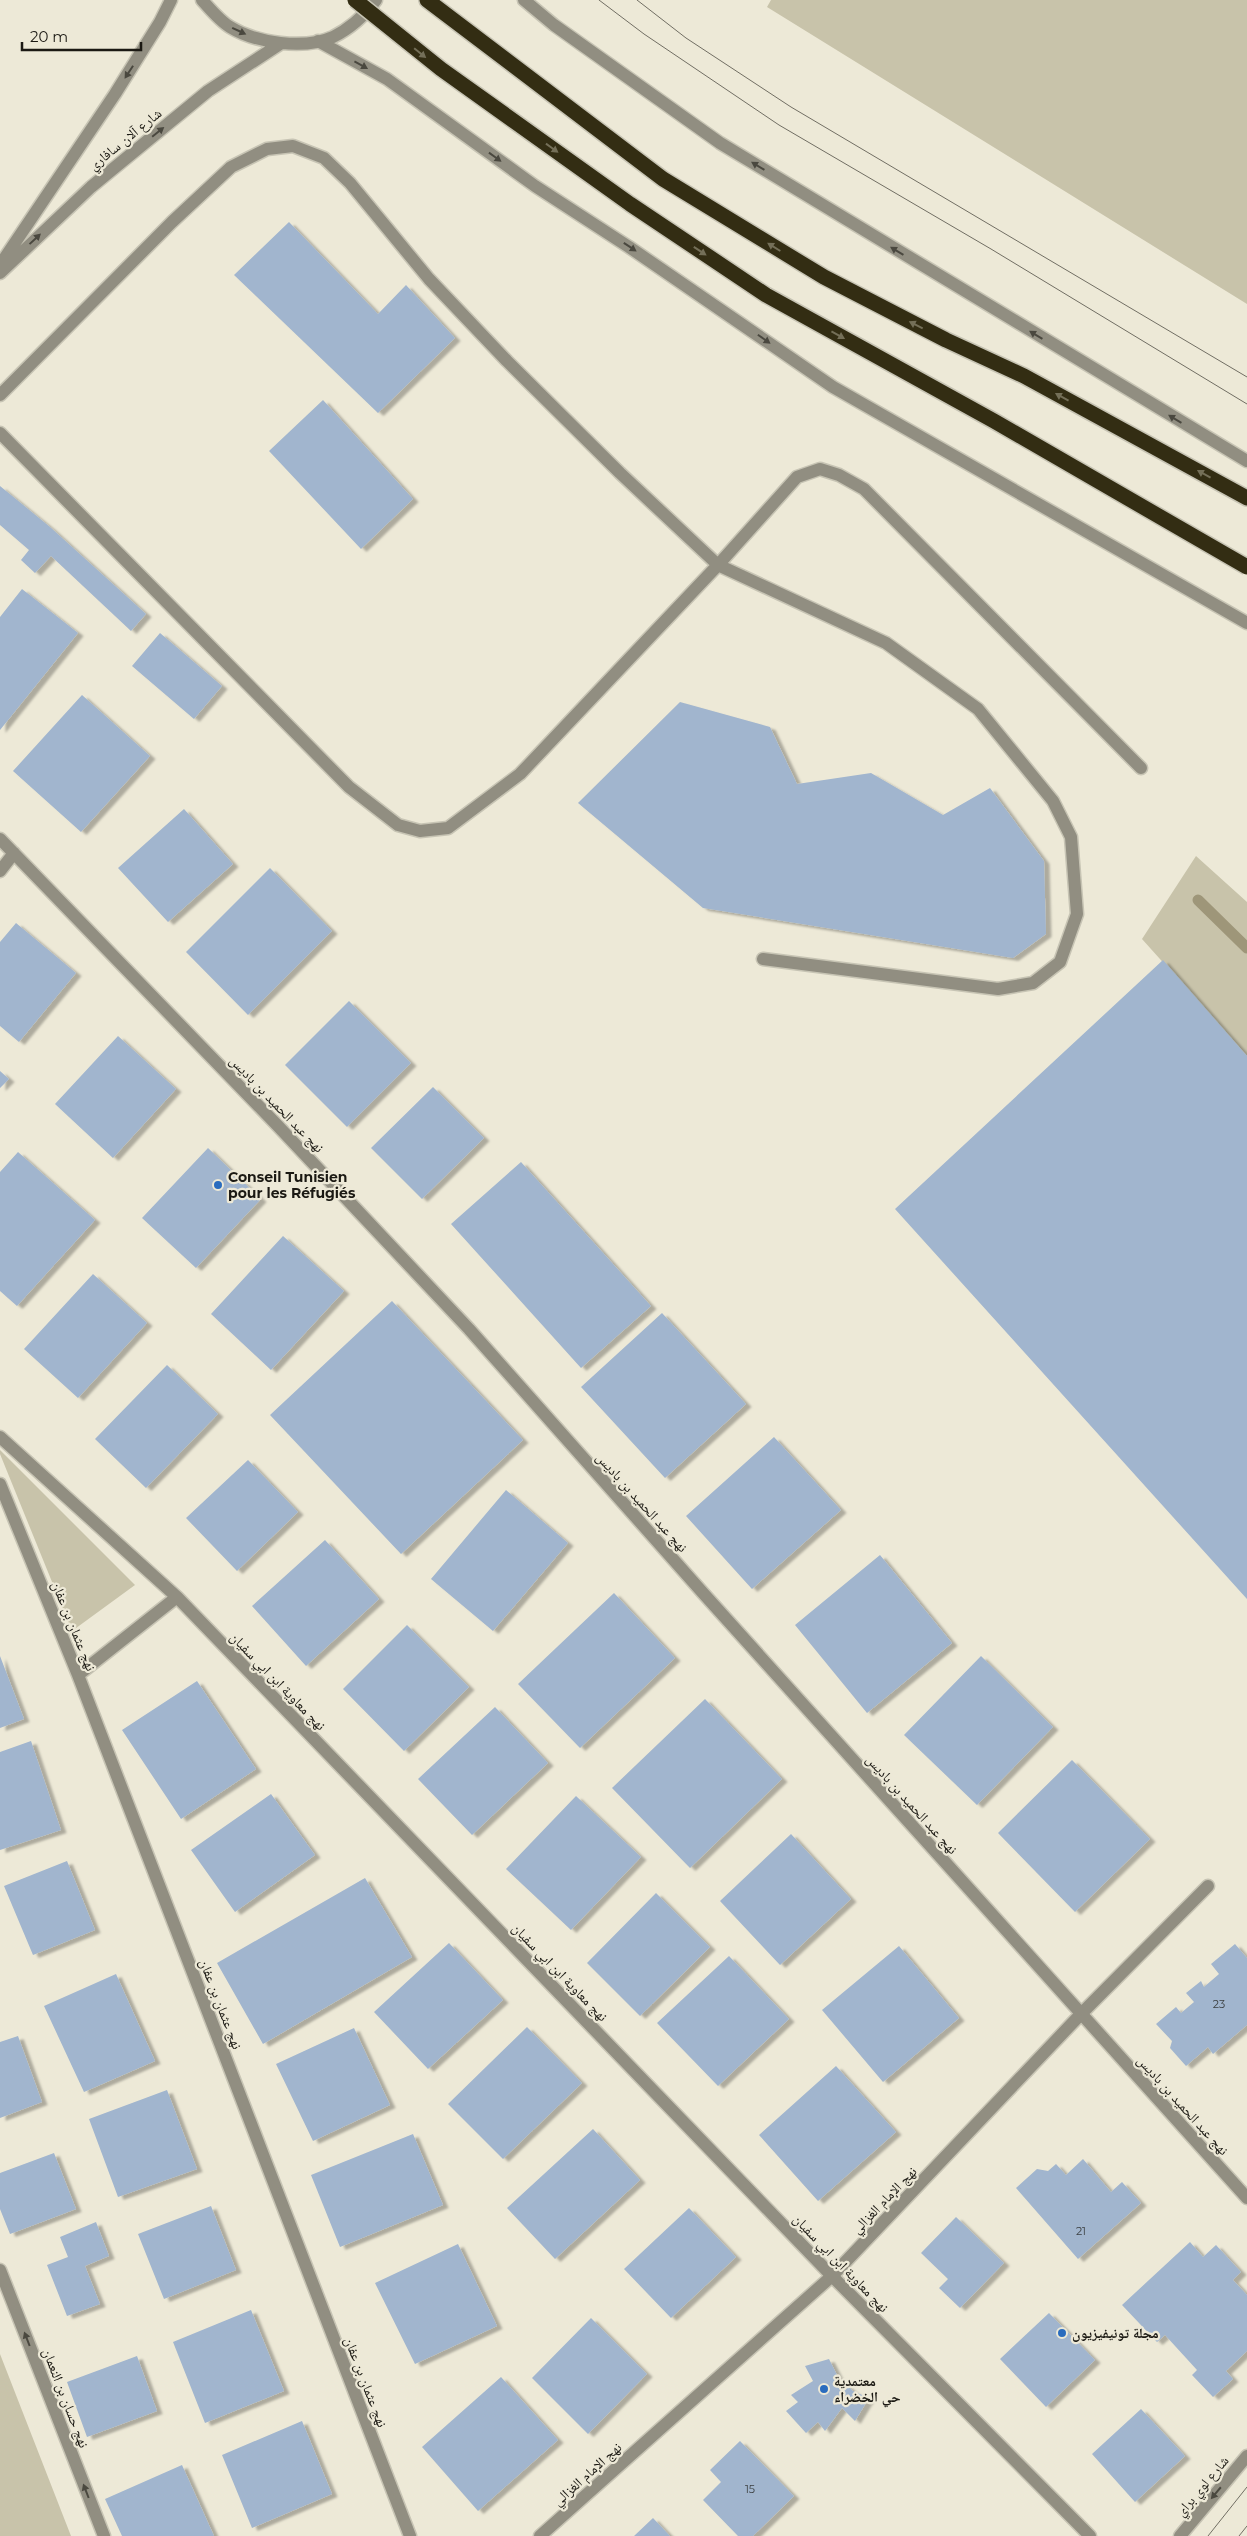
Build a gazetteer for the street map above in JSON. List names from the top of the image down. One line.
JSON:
{"streets":{"street":["شارع آلان سافاري","نهج عبد الحميد بن باديس","نهج عثمان بن عفان","نهج معاوية ابن ابي سفيان","نهج الإمام الغزالي","نهج حسان بن النعمان","شارع لوي براي"]},"crossings":[["نهج عبد الحميد بن باديس","نهج الإمام الغزالي"],["نهج معاوية ابن ابي سفيان","نهج الإمام الغزالي"]],"one_way":["نهج حسان بن النعمان","شارع لوي براي"],"places":["Conseil Tunisien pour les Réfugiés","مجلة تونيفيزيون","معتمدية حي الخضراء"],"house_numbers":["23","21","15"],"scale_bar":"20 m"}
